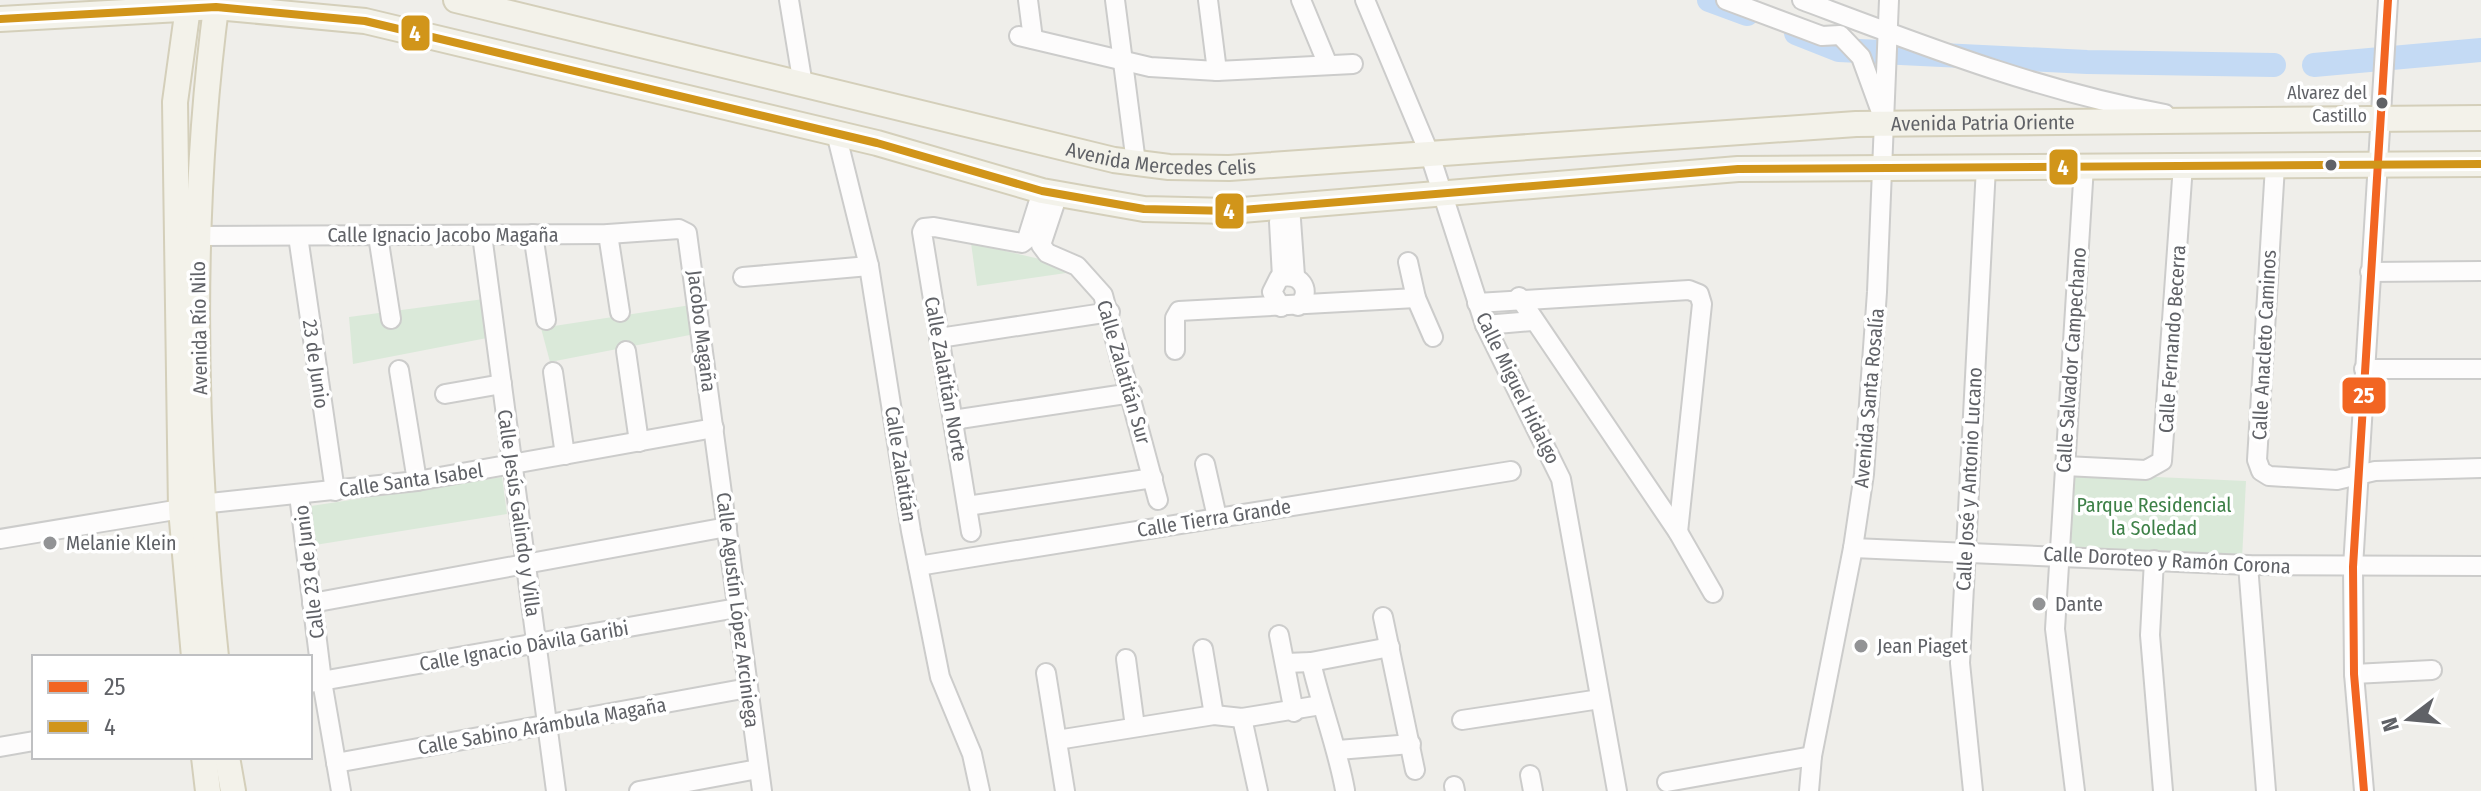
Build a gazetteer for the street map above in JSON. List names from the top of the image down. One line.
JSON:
{"streets":{"main road":["Avenida Patria Oriente","Avenida Mercedes Celis","Avenida Río Nilo"],"street":["Calle Ignacio Jacobo Magaña","Jacobo Magaña","Calle Fernando Becerra","Calle Anacleto Caminos","Calle Salvador Campechano","23 de Junio","Calle Zalatitán Sur","Calle Zalatitán Norte","Calle Miguel Hidalgo","Avenida Santa Rosalía","Calle Zalatitán","Calle José y Antonio Lucano","Calle Santa Isabel","Calle Jesús Galindo y Villa","Calle Tierra Grande","Calle Doroteo y Ramón Corona","Calle 23 de Junio","Calle Agustín López Arciniega","Calle Ignacio Dávila Garibi","Calle Sabino Arámbula Magaña"]},"crossings":[["Avenida Patria Oriente","Avenida Mercedes Celis"],["Avenida Patria Oriente","Avenida Santa Rosalía"],["Avenida Mercedes Celis","Calle Miguel Hidalgo"],["Avenida Mercedes Celis","Avenida Santa Rosalía"],["Calle Ignacio Jacobo Magaña","Avenida Río Nilo"],["Calle Ignacio Jacobo Magaña","Jacobo Magaña"],["Calle Ignacio Jacobo Magaña","23 de Junio"],["Calle Ignacio Jacobo Magaña","Calle Jesús Galindo y Villa"],["Avenida Río Nilo","Calle Santa Isabel"],["Jacobo Magaña","Calle Santa Isabel"],["Jacobo Magaña","Calle Agustín López Arciniega"],["Calle Fernando Becerra","Calle Salvador Campechano"],["Calle Salvador Campechano","Calle Doroteo y Ramón Corona"],["23 de Junio","Calle Santa Isabel"],["Calle Zalatitán Sur","Calle Zalatitán Norte"],["Avenida Santa Rosalía","Calle Doroteo y Ramón Corona"],["Calle Zalatitán","Calle Tierra Grande"],["Calle José y Antonio Lucano","Calle Doroteo y Ramón Corona"],["Calle Santa Isabel","Calle Jesús Galindo y Villa"],["Calle Santa Isabel","Calle 23 de Junio"],["Calle Santa Isabel","Calle Agustín López Arciniega"],["Calle Jesús Galindo y Villa","Calle Ignacio Dávila Garibi"],["Calle Jesús Galindo y Villa","Calle Sabino Arámbula Magaña"],["Calle 23 de Junio","Calle Ignacio Dávila Garibi"],["Calle 23 de Junio","Calle Sabino Arámbula Magaña"],["Calle Agustín López Arciniega","Calle Ignacio Dávila Garibi"],["Calle Agustín López Arciniega","Calle Sabino Arámbula Magaña"]],"parks":["Parque Residencial la Soledad"],"places":["Alvarez del Castillo","Melanie Klein","Dante","Jean Piaget"],"lines":["transit line 25","transit line 4"],"legend":["25","4"],"north":"left"}
